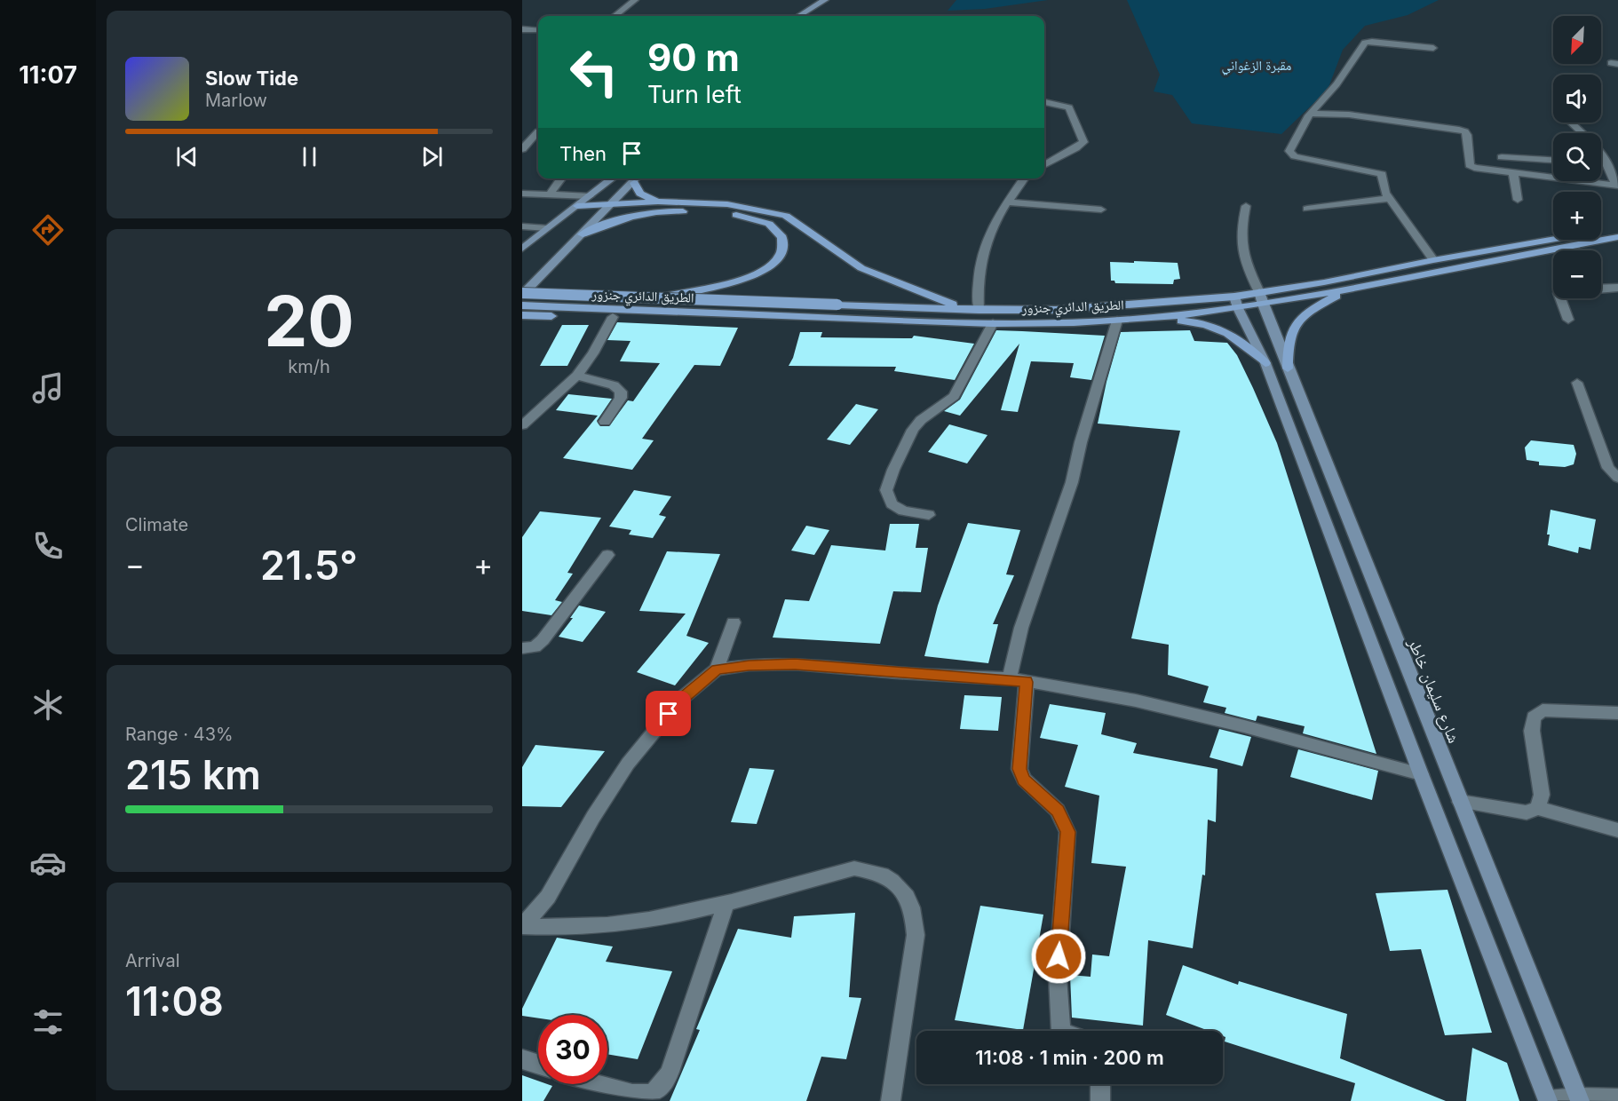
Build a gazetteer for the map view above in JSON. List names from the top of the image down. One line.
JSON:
{"streets":{"main road":["الطريق الدائري جنزور","شارع سليمان خاطر"]},"crossings":[["الطريق الدائري جنزور","شارع سليمان خاطر"]],"parks":["مقبرة الزغواني"],"north":"bottom left","page":{"tabs":"11:07","map_buttons":["+","−"],"turn":["90 m","Turn left"],"song":["Slow Tide","Marlow"],"then":"Then","tile":[["20","km/h"],"Climate",["Range · 43%","215 km"],["Arrival","11:08"]],"heat":["−","21.5°","+"],"limit":"30","trip":"11:08 · 1 min · 200 m"}}
